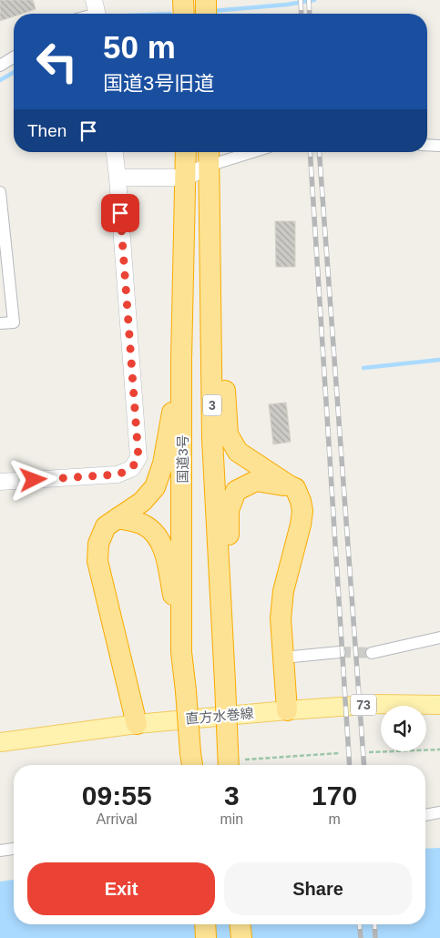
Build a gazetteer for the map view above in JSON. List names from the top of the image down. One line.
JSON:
{"streets":{"highway":["3","国道3号"],"main road":["73","直方水巻線"]},"page":{"turn":["50 m","国道3号旧道"],"then":"Then","eta":["09:55","Arrival","3","min","170","m"],"buttons":["Exit","Share"]}}
